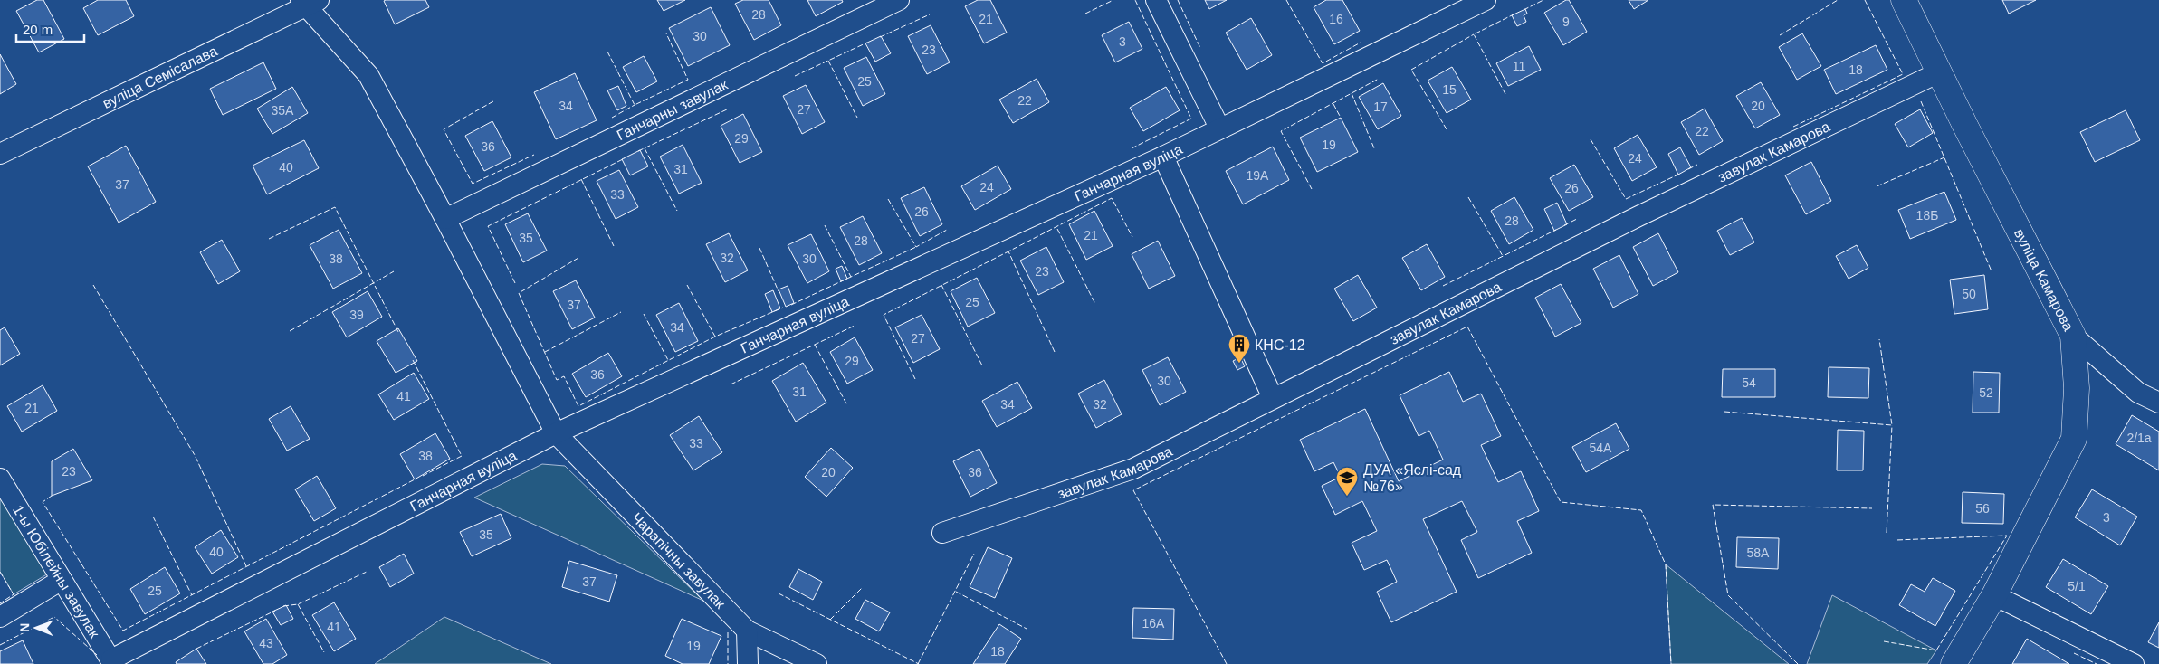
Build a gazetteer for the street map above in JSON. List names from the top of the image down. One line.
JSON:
{"streets":{"street":["вуліца Семісалава","Ганчарны завулак","завулак Камарова","Ганчарная вуліца","вуліца Камарова","Чарапічны завулак","1-ы Юбілейны завулак"]},"crossings":[["завулак Камарова","вуліца Камарова"],["Ганчарная вуліца","Чарапічны завулак"],["Ганчарная вуліца","1-ы Юбілейны завулак"]],"places":{"building":["КНС-12"],"school or university":["ДУА «Яслі-сад №76»"]},"house_numbers":["28","21","16","9","30","3","23","11","18","25","15","22","34","20","17","27","35А","22","29","19","36","24","40","31","19А","37","24","26","33","26","18Б","28","21","35","28","32","38","30","23","50","25","37","39","34","27","29","36","30","54","31","52","41","34","32","21","2/1а","33","54А","38","23","20","36","56","3","35","40","58А","37","5/1","25","16А","41","43","19","18"],"scale_bar":"20 m","north":"left"}
